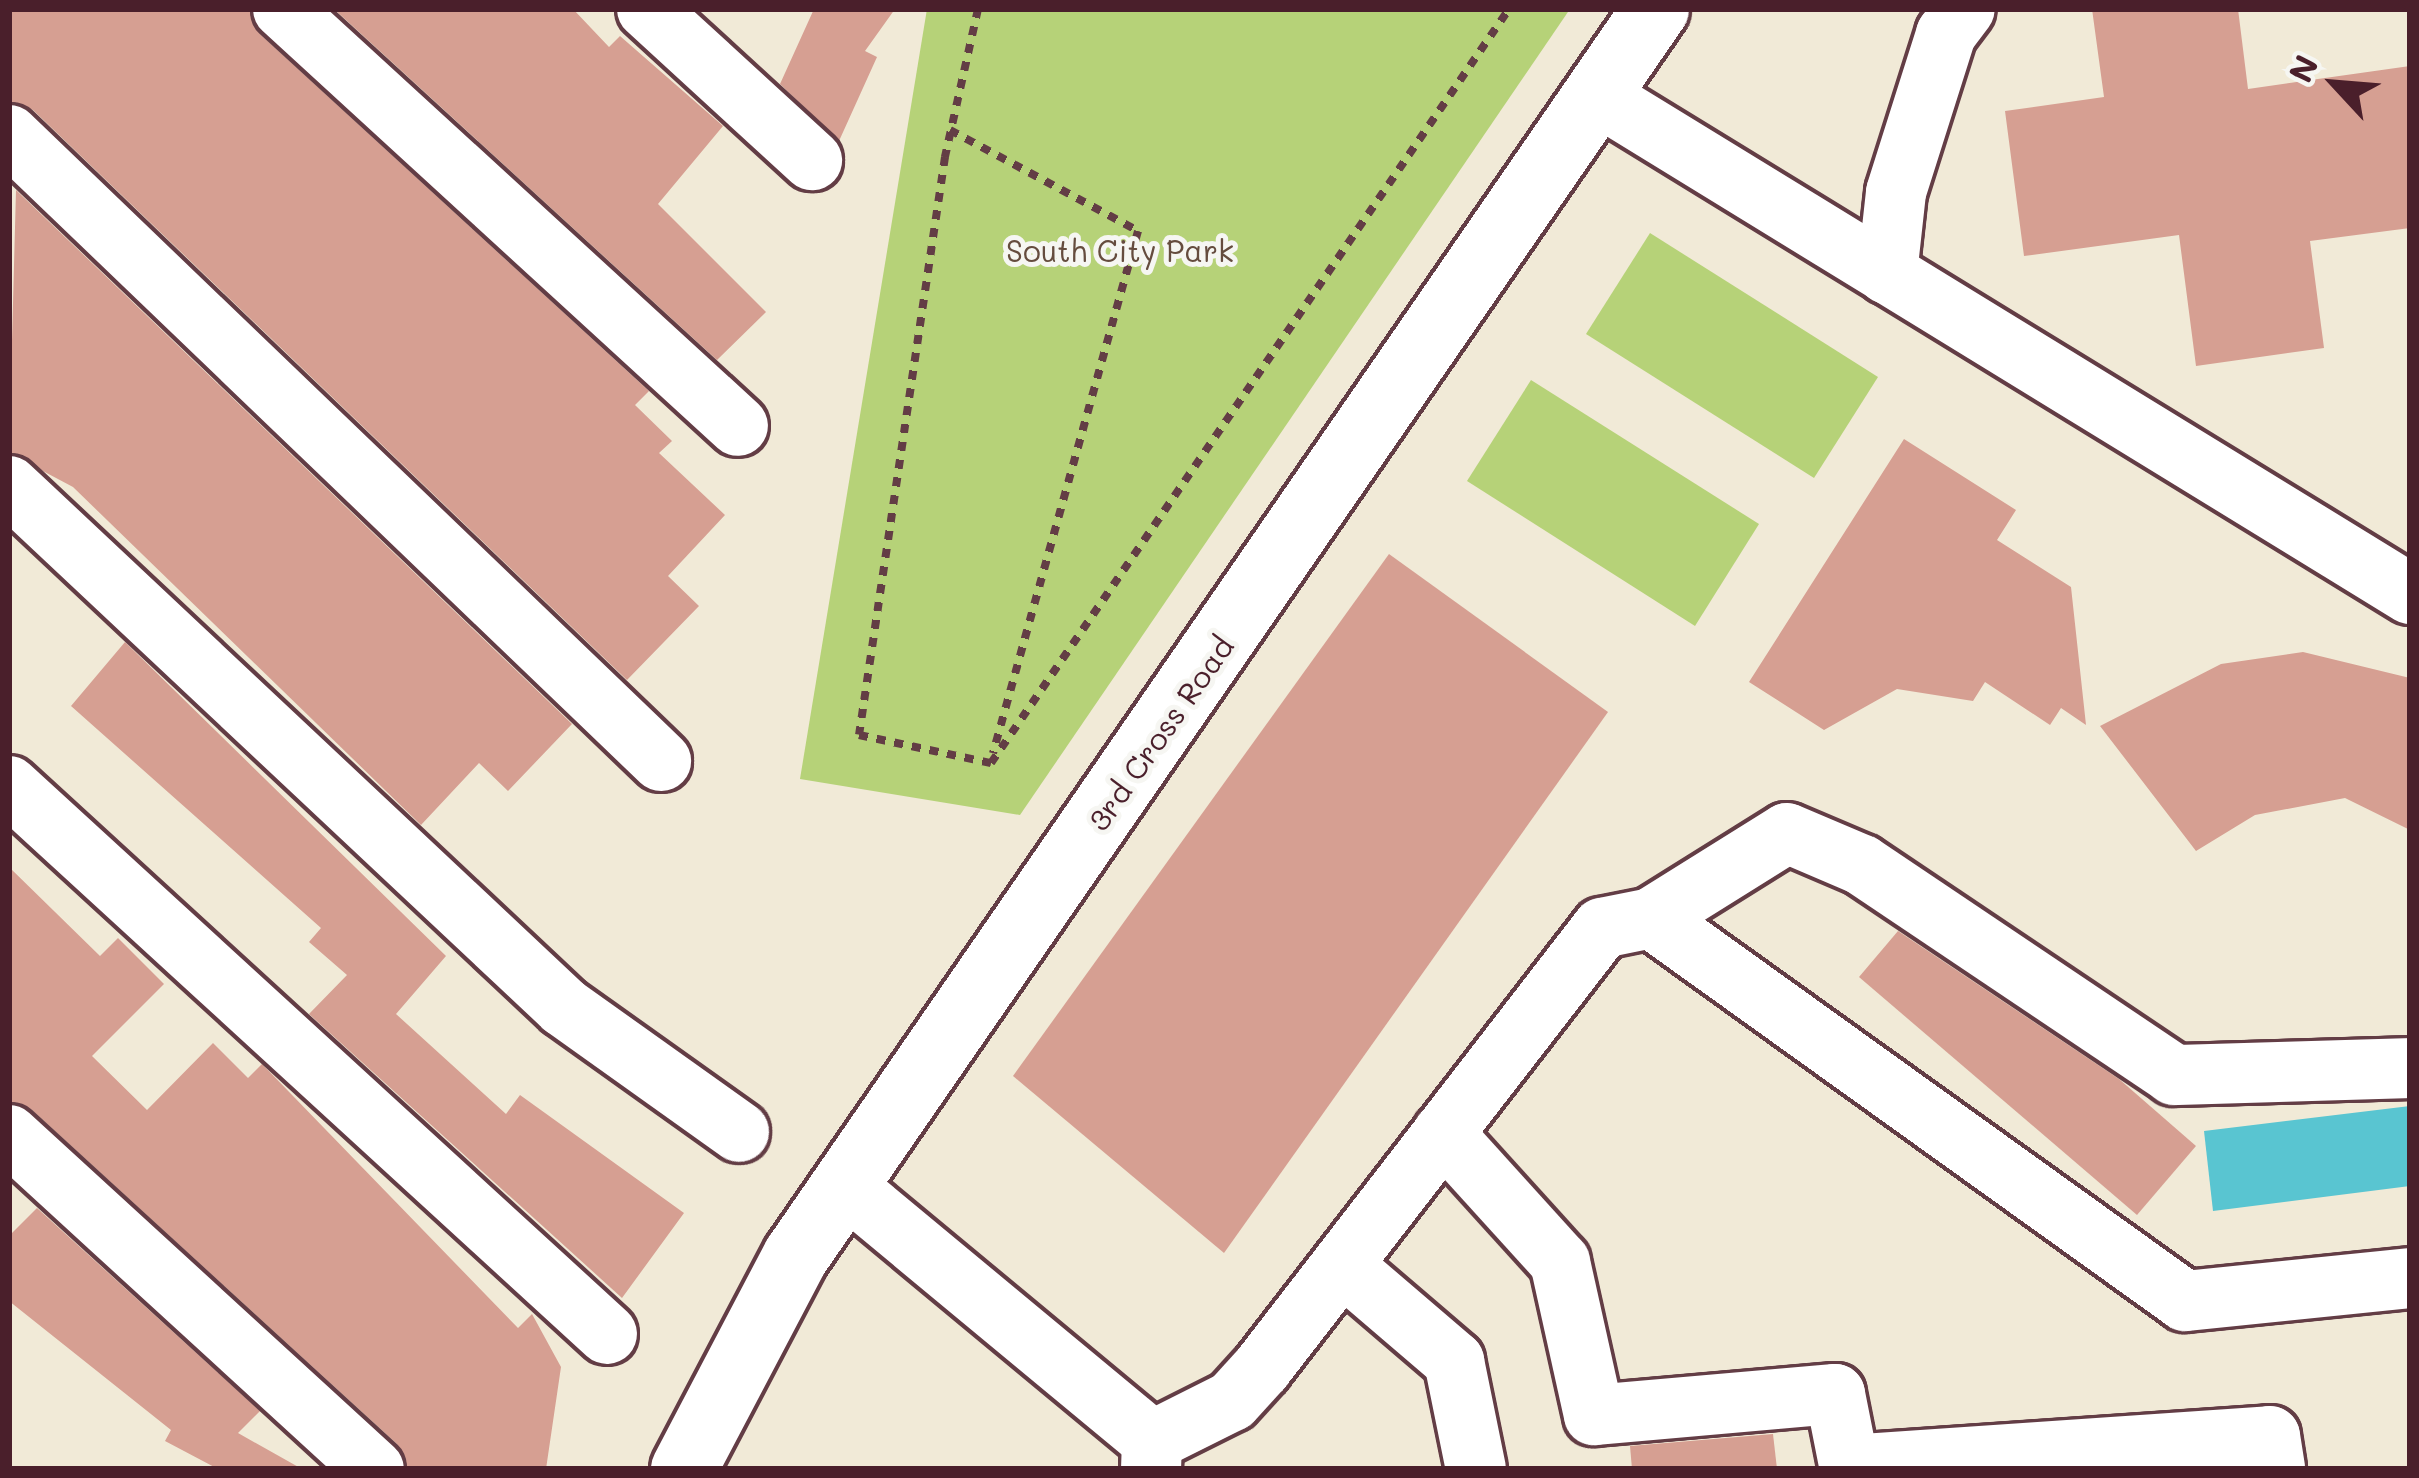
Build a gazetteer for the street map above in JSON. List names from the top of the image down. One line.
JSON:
{"streets":{"street":["3rd Cross Road"]},"parks":["South City Park"],"north":"top left"}
